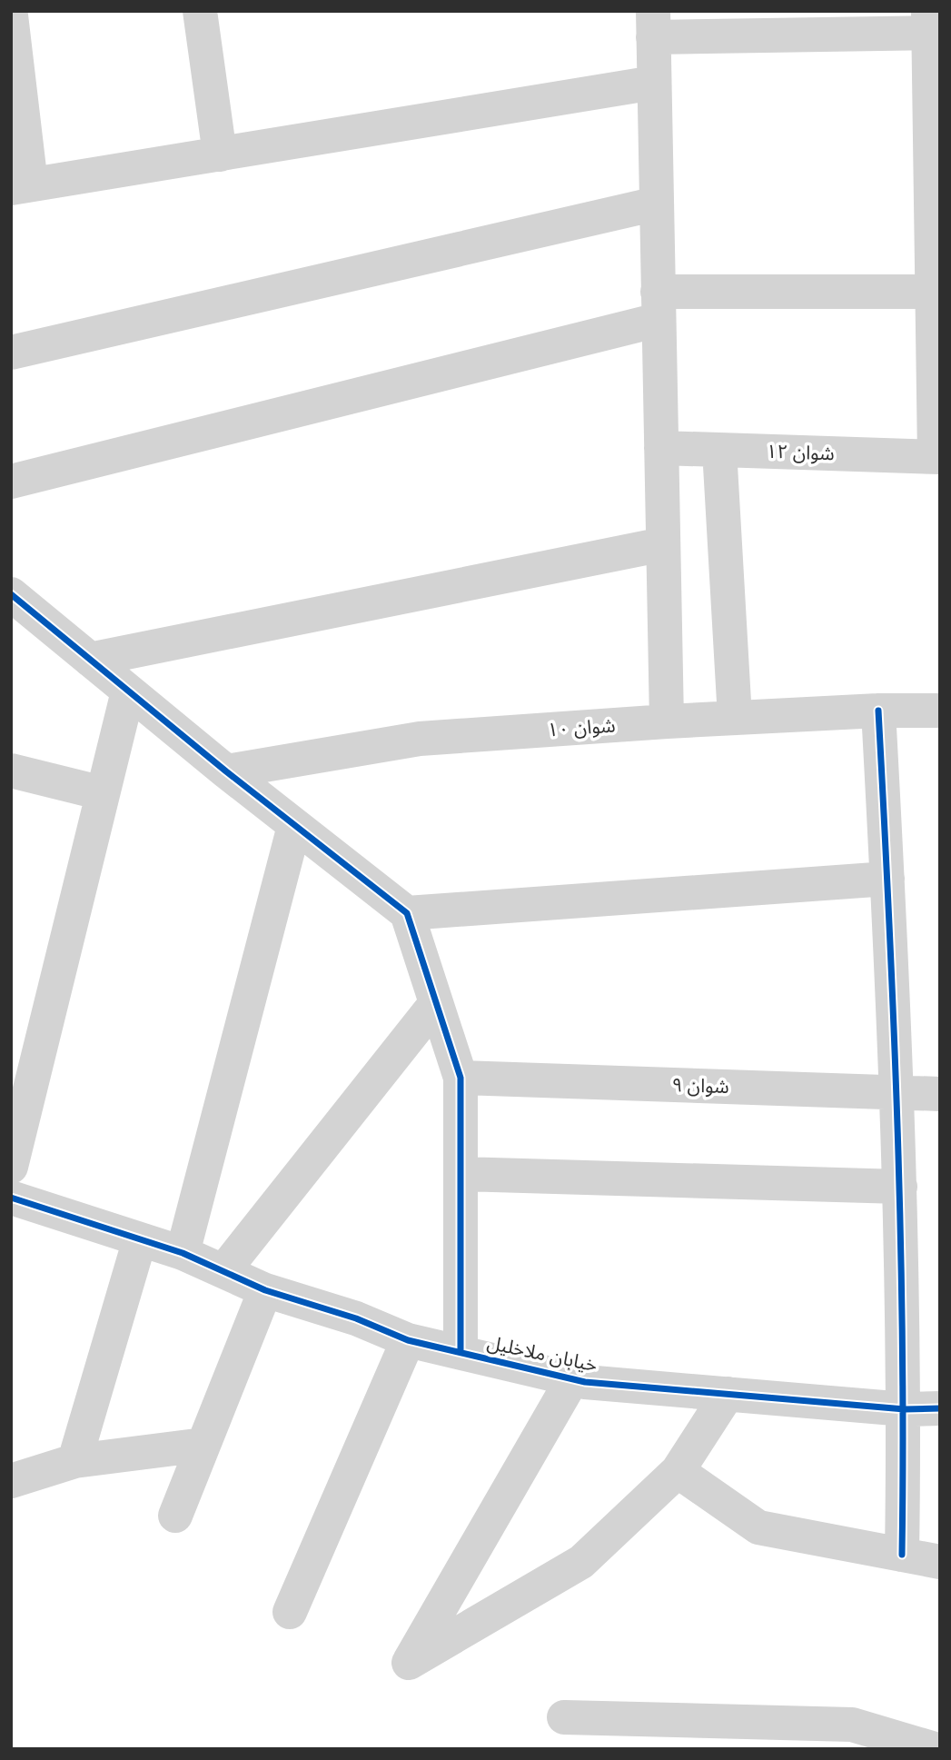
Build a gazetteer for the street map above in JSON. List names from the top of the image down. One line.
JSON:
{"streets":{"street":["شوان ۱۲","شوان ۱۰","شوان ۹","خیابان ملاخلیل"]}}
